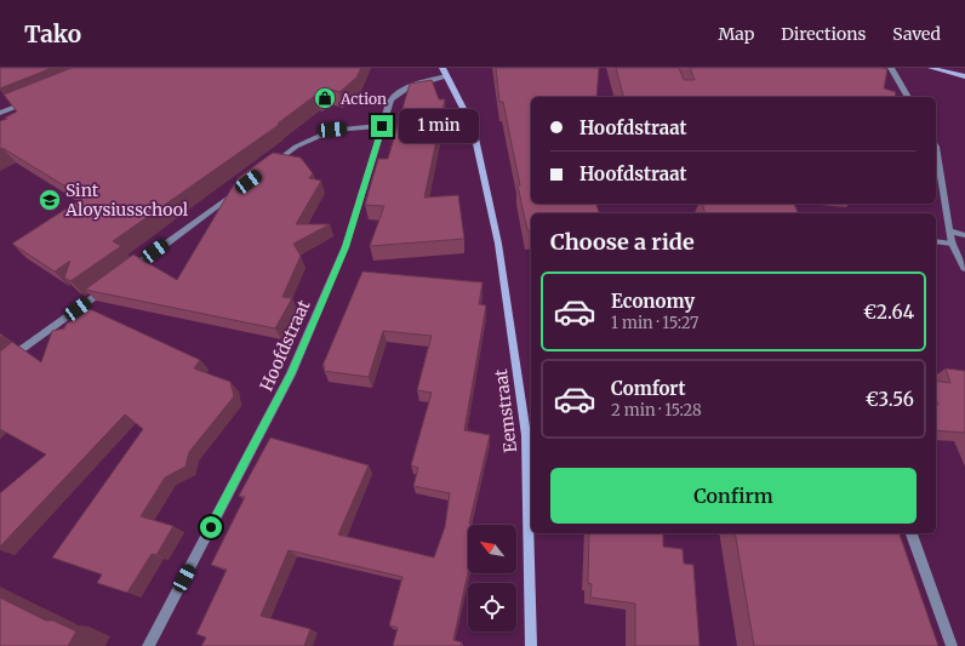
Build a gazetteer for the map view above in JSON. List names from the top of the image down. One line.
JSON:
{"streets":{"main road":["Eemstraat"],"street":["Hoofdstraat"]},"crossings":[["Hoofdstraat","Eemstraat"]],"places":{"shop":["Action"],"school or university":["Sint Aloysiusschool"]},"north":"top left","page":{"header":"Tako","nav":["Map","Directions","Saved"],"banner":["Hoofdstraat","Hoofdstraat"],"bubble":"1 min","heading":"Choose a ride","list":[{"name":"Economy","note":"1 min · 15:27","value":"€2.64"},{"name":"Comfort","note":"2 min · 15:28","value":"€3.56"}],"buttons":"Confirm"}}
